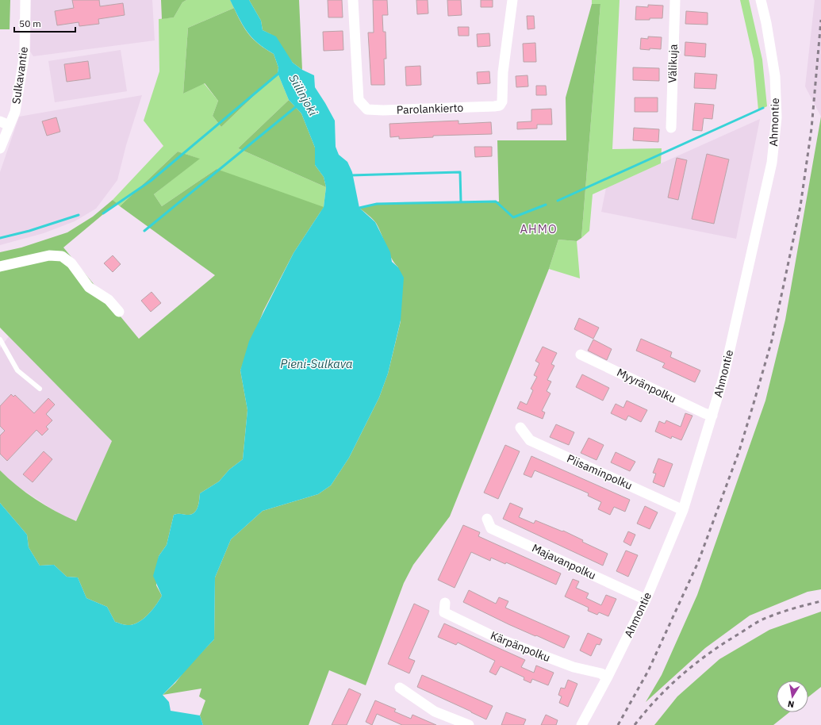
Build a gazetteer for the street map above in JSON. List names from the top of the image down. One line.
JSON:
{"streets":{"street":["Välikuja","Sulkavantie","Parolankierto","Ahmontie","Myyränpolku","Piisaminpolku","Majavanpolku","Kärpänpolku"]},"crossings":[["Ahmontie","Myyränpolku"],["Ahmontie","Piisaminpolku"],["Ahmontie","Majavanpolku"],["Ahmontie","Kärpänpolku"]],"districts":["AHMO"],"water":["Siilinjoki","Pieni-Sulkava"],"scale_bar":"50 m","north":"bottom"}
